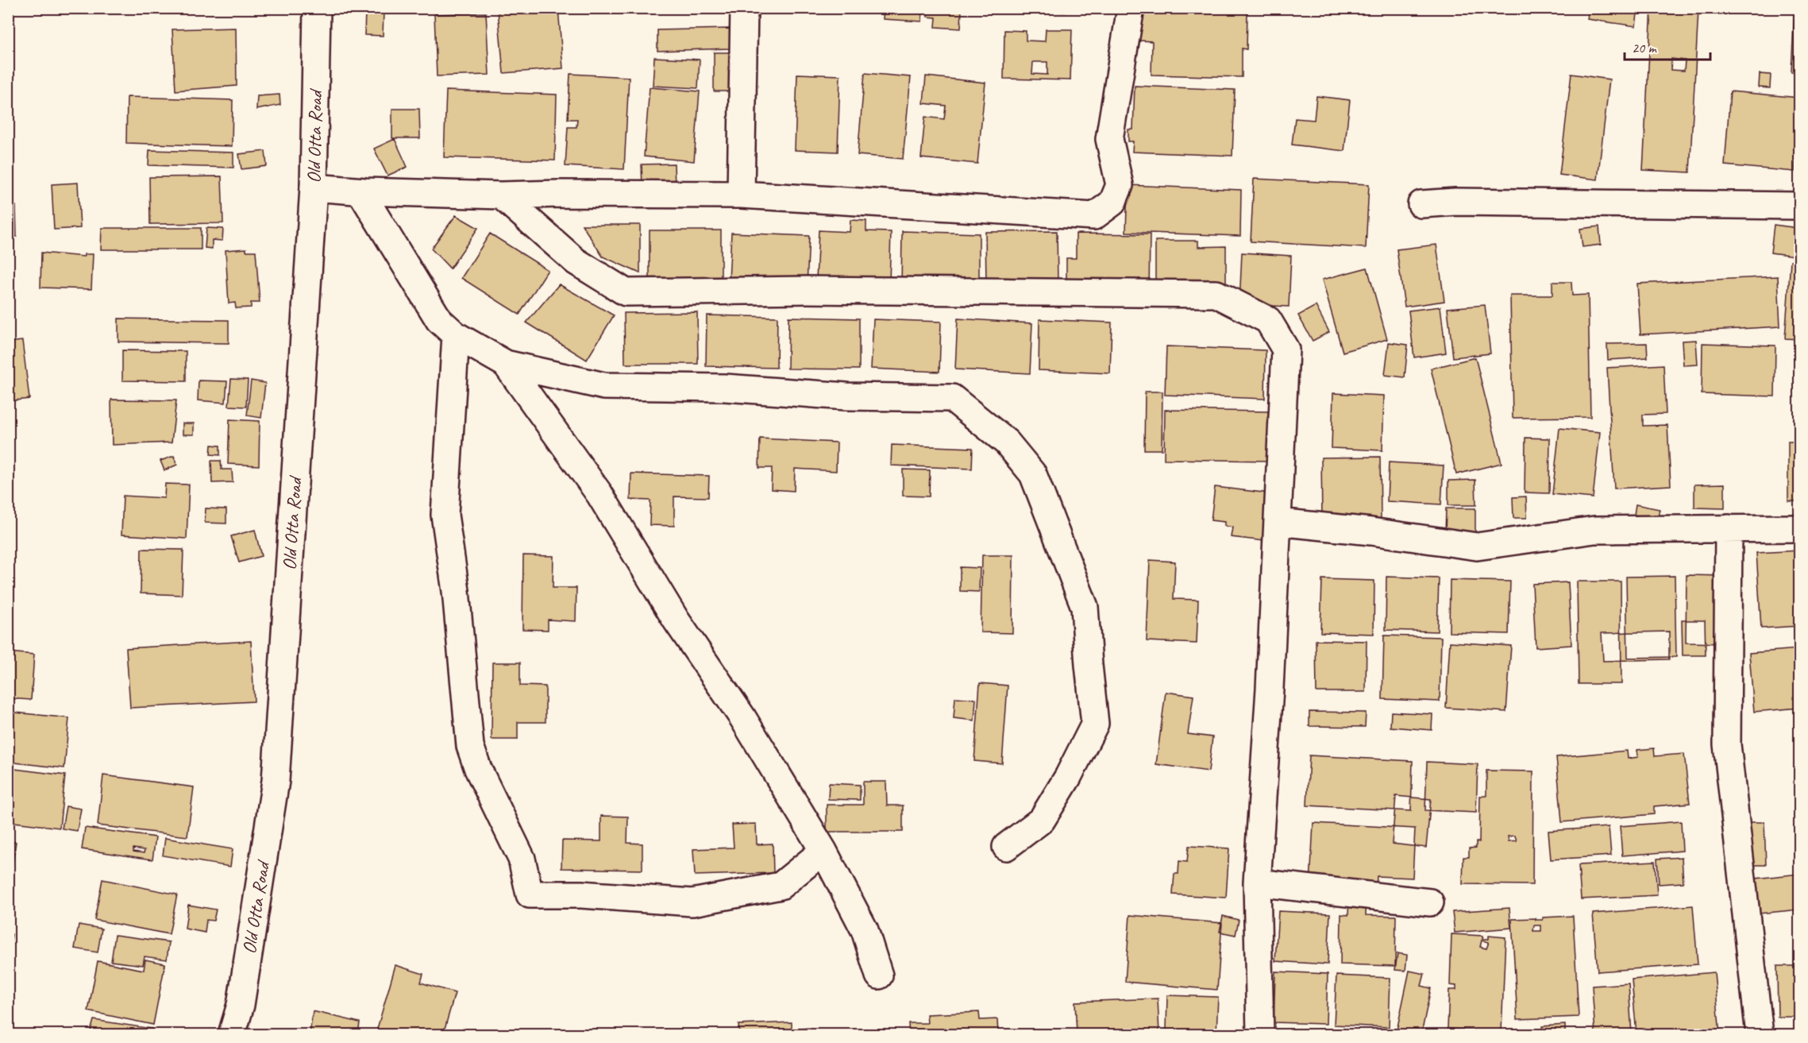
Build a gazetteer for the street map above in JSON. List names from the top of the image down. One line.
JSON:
{"streets":{"street":["Old Otta Road"]},"scale_bar":"20 m"}
